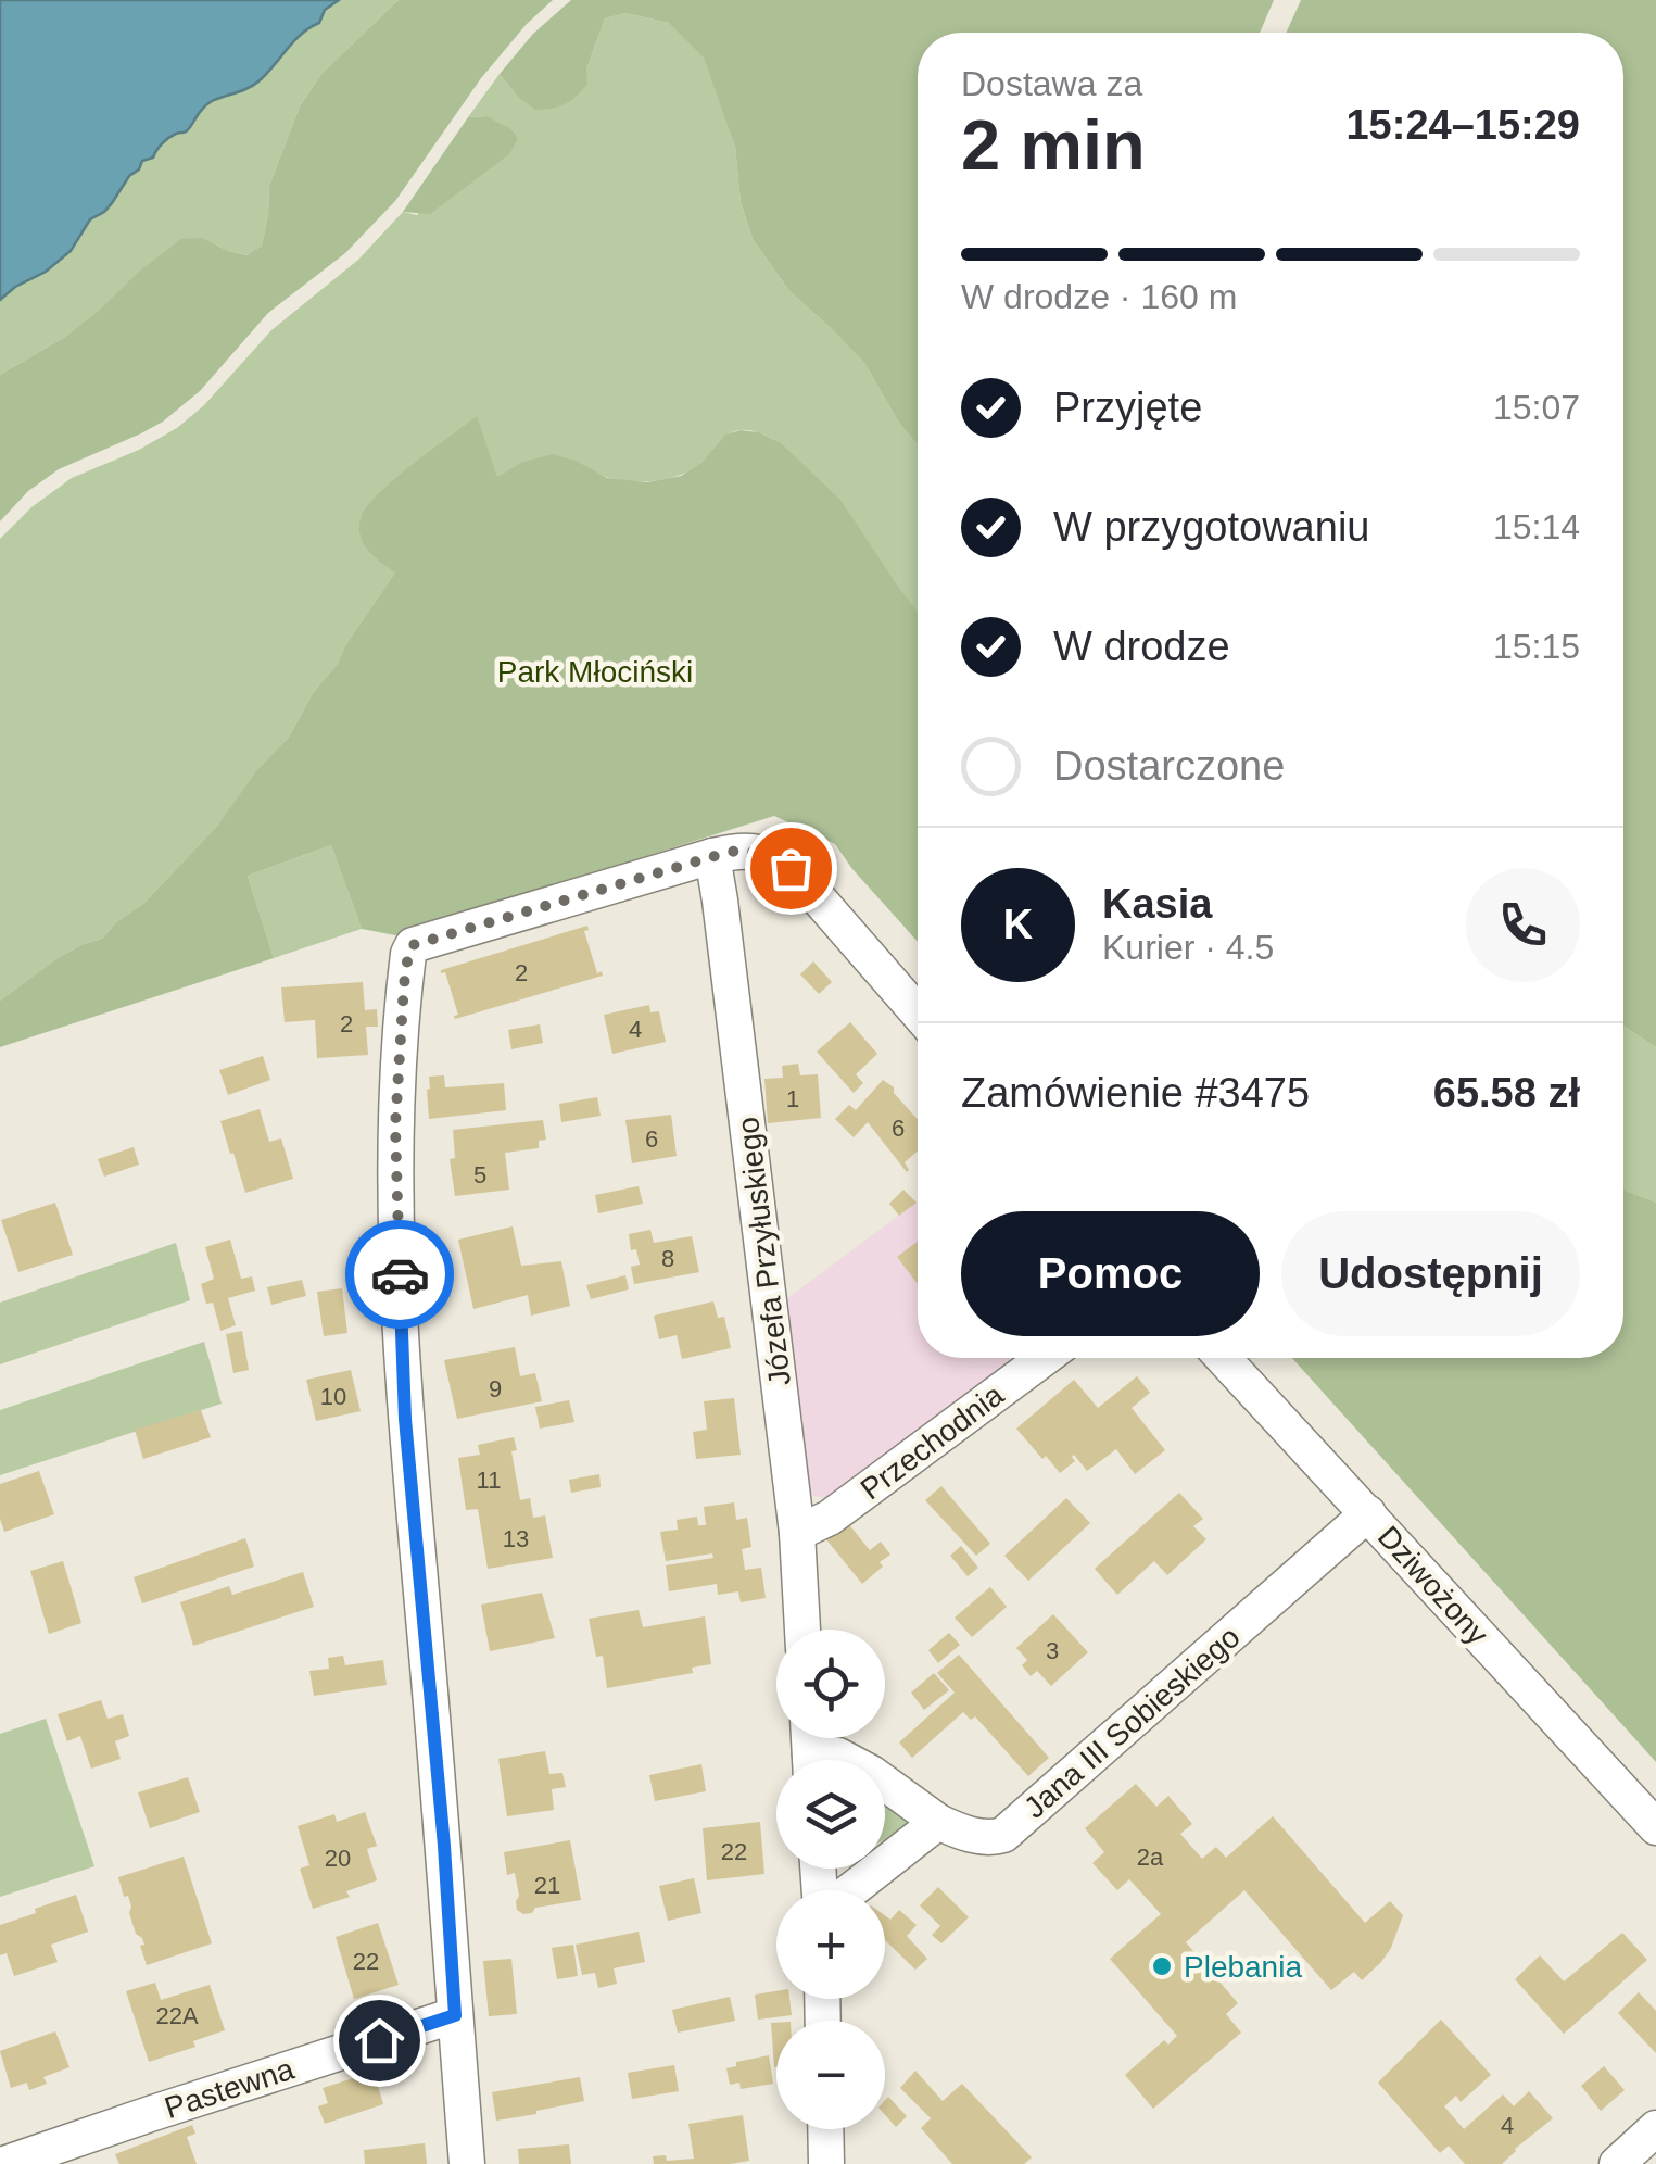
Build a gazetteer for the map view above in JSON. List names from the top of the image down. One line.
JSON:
{"streets":{"street":["Józefa Przyłuskiego","Przechodnia","Dziwożony","Jana III Sobieskiego","Pastewna"]},"crossings":[["Józefa Przyłuskiego","Przechodnia"],["Dziwożony","Jana III Sobieskiego"]],"parks":["Park Młociński"],"places":["Plebania"],"house_numbers":["2","2","4","1","6","6","5","8","9","10","11","13","3","22","2a","20","21","22","22A","4"],"page":{"heading":["2 min","Dostawa za","15:24–15:29"],"panel":["Kasia","Kurier · 4.5","Zamówienie #3475","65.58 zł"],"bar":"W drodze · 160 m","list":[["Przyjęte","15:07"],["W przygotowaniu","15:14"],["W drodze","15:15"],"Dostarczone"],"round":"K","buttons":["Pomoc","Udostępnij"],"map_buttons":["+","−"]}}
